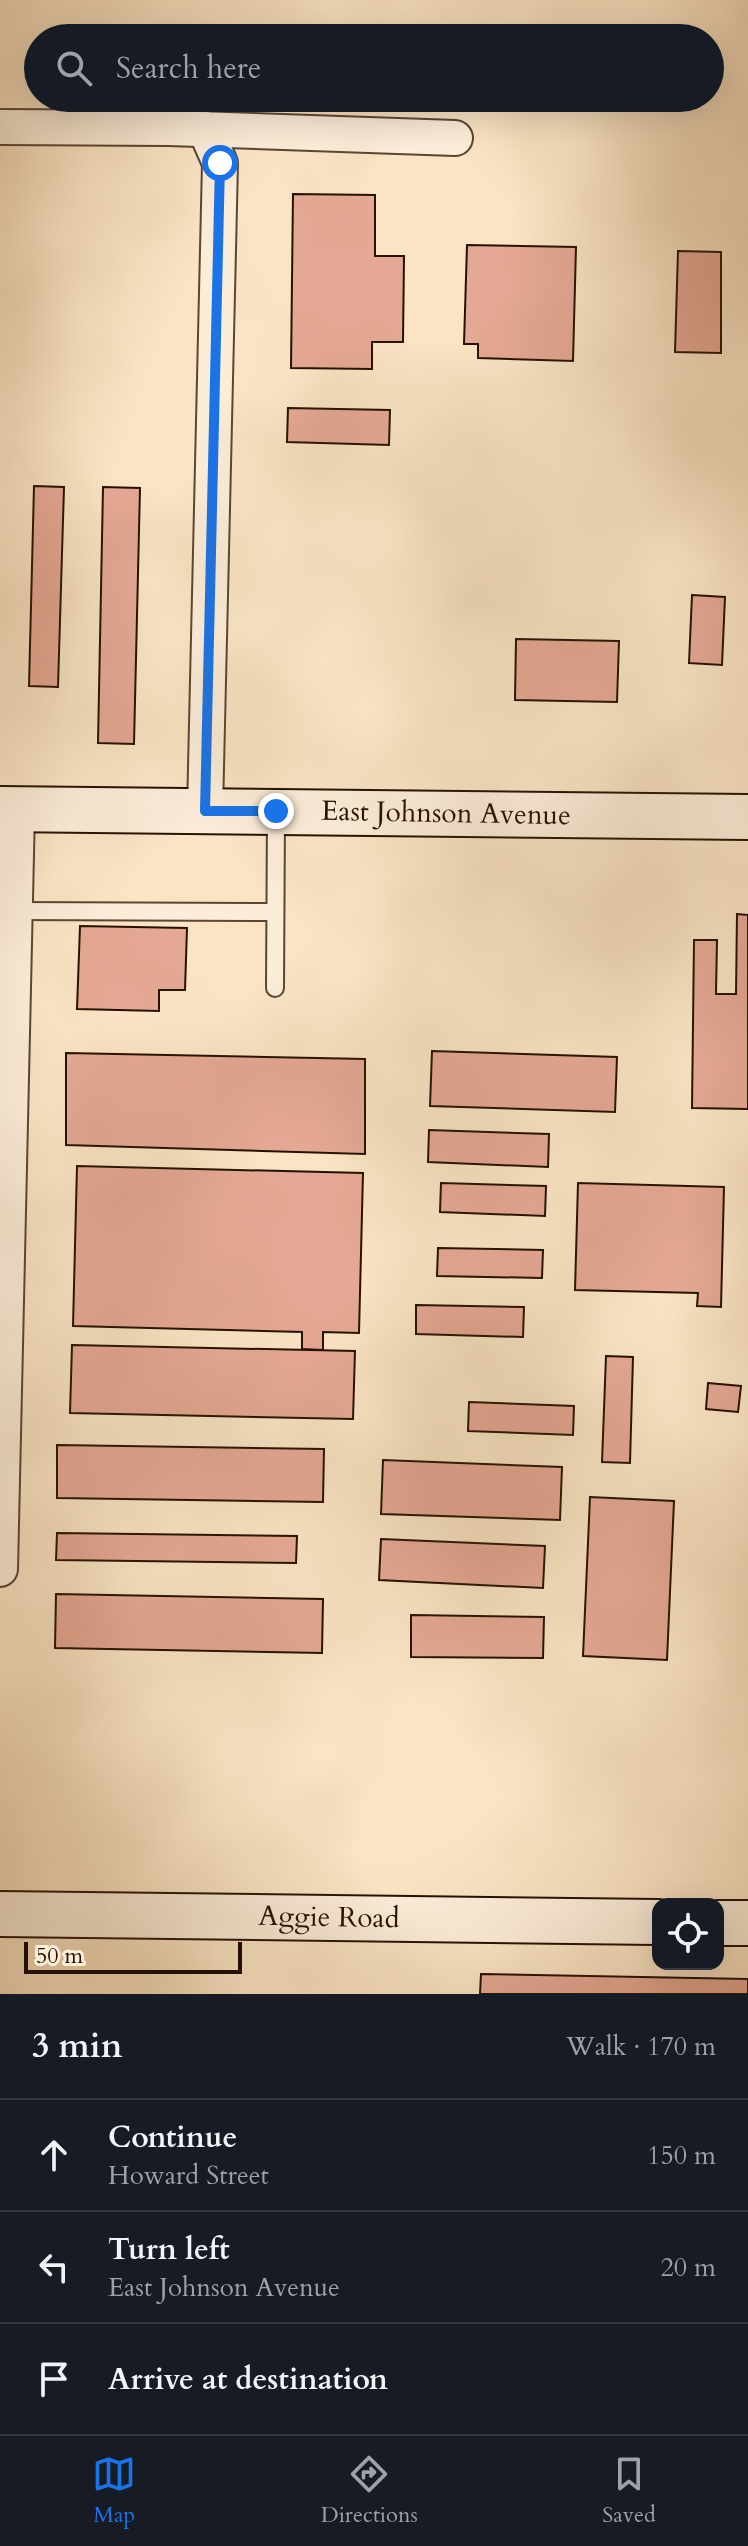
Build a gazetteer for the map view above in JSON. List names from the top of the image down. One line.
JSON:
{"streets":{"main road":["East Johnson Avenue","Aggie Road"]},"scale_bar":"50 m","page":{"search":"Search here","scale":"50 m","heading":["3 min","Walk · 170 m"],"list":[["Continue","Howard Street","150 m"],["Turn left","East Johnson Avenue","20 m"],"Arrive at destination"],"nav":["Map","Directions","Saved"]}}
